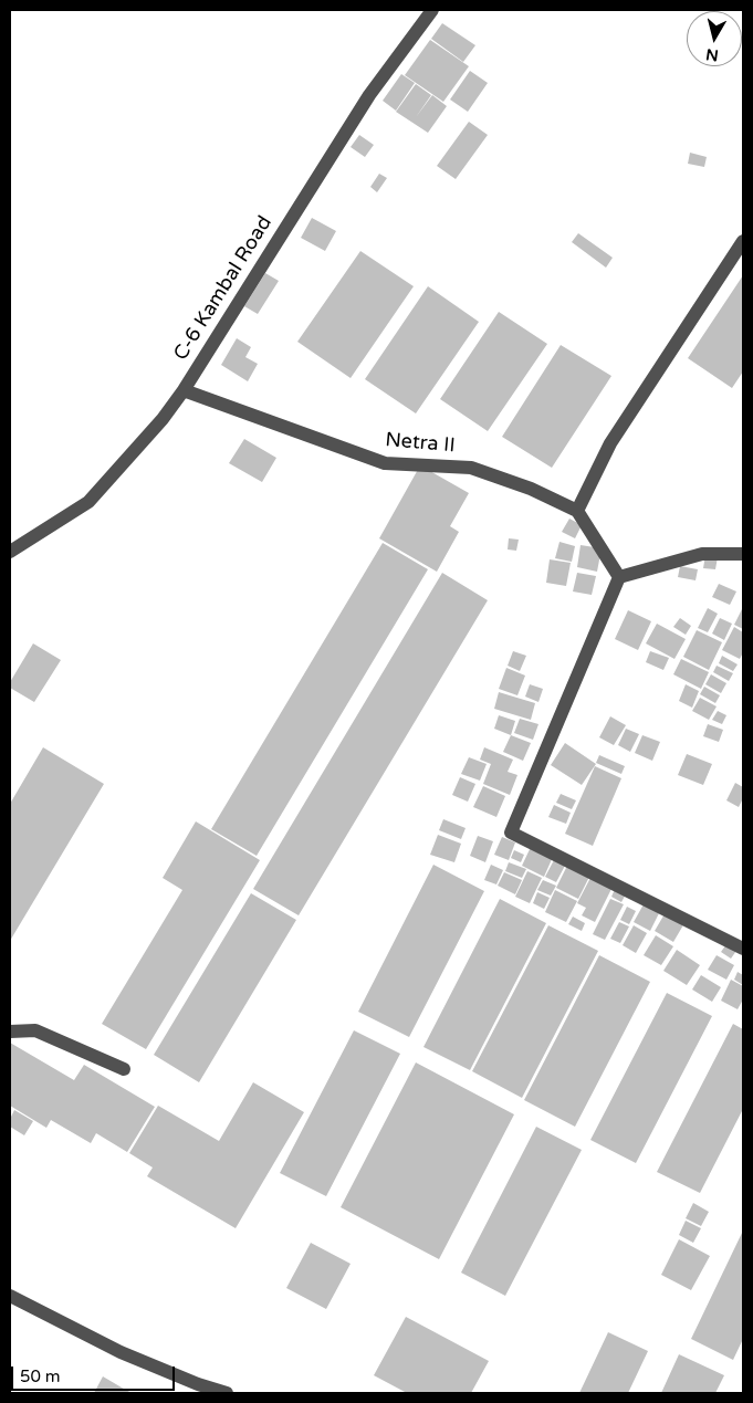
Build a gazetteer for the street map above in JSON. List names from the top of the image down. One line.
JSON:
{"streets":{"street":["C-6 Kambal Road","Netra II"]},"crossings":[["C-6 Kambal Road","Netra II"]],"scale_bar":"50 m","north":"bottom"}
